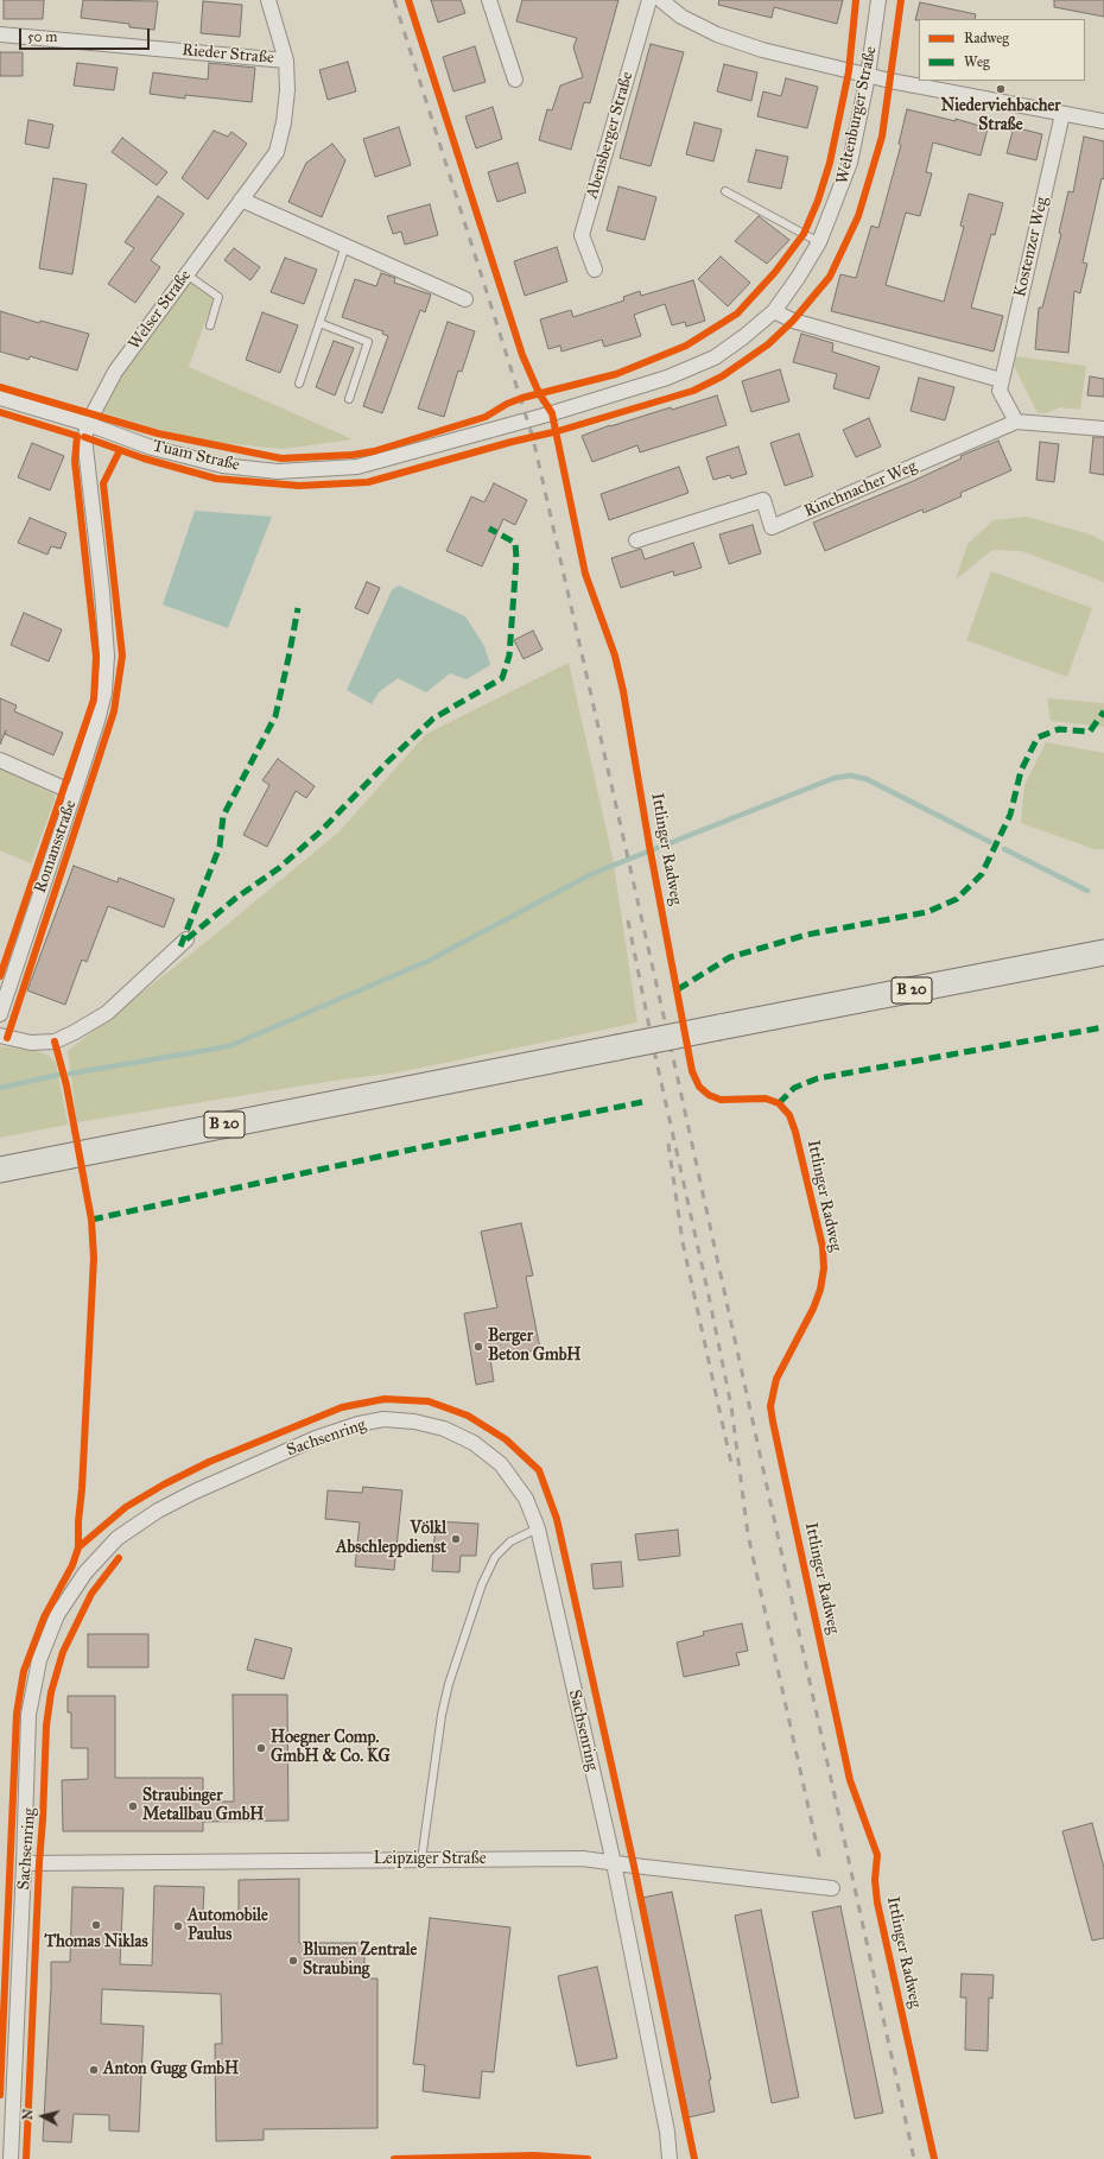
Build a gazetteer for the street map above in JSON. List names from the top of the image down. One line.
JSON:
{"streets":{"highway":["B 20"],"street":["Rieder Straße","Weltenburger Straße","Abensberger Straße","Kostenzer Weg","Welser Straße","Tuam Straße","Rinchnacher Weg","Romansstraße","Sachsenring","Leipziger Straße"],"cycle path":["Ittlinger Radweg"]},"crossings":[["Rieder Straße","Welser Straße"],["Weltenburger Straße","Tuam Straße"],["Kostenzer Weg","Rinchnacher Weg"],["Welser Straße","Tuam Straße"],["Welser Straße","Romansstraße"],["Tuam Straße","Romansstraße"],["Sachsenring","Leipziger Straße"]],"places":["Niederviehbacher Straße","Berger Beton GmbH","Völkl Abschleppdienst","Hoegner Comp. GmbH & Co. KG","Straubinger Metallbau GmbH","Thomas Niklas","Automobile Paulus","Blumen Zentrale Straubing","Anton Gugg GmbH"],"legend":["Radweg","Weg"],"scale_bar":"50 m","north":"left"}
